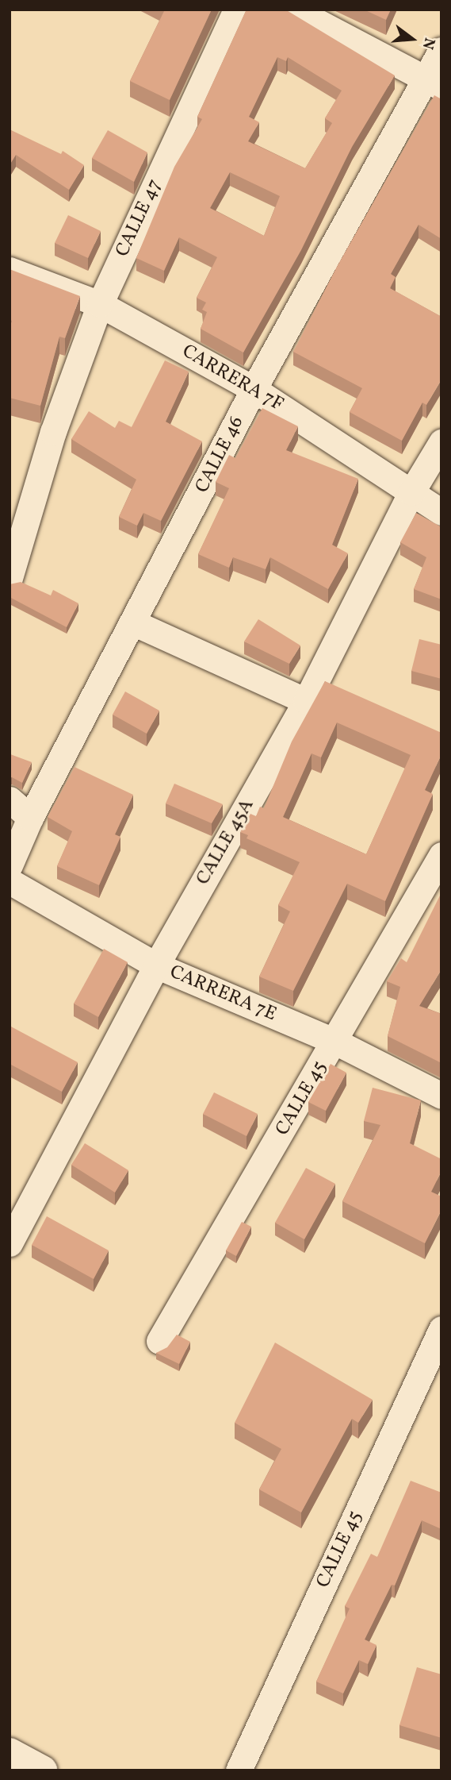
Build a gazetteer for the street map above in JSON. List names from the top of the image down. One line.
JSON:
{"streets":{"street":["CALLE 47","CARRERA 7F","CALLE 46","CALLE 45A","CARRERA 7E","CALLE 45"]},"crossings":[["CALLE 47","CARRERA 7F"],["CARRERA 7F","CALLE 46"],["CARRERA 7F","CALLE 45A"],["CALLE 45A","CARRERA 7E"],["CARRERA 7E","CALLE 45"]],"north":"right"}
